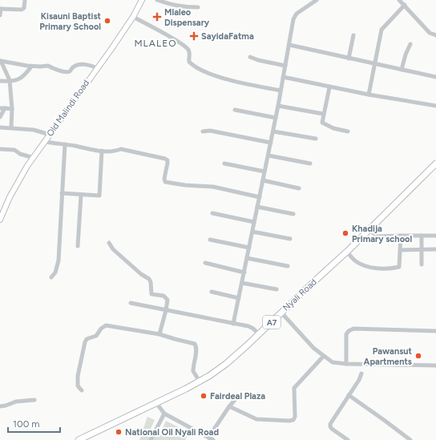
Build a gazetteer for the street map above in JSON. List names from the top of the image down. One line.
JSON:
{"streets":{"highway":["Nyali Road","A7"],"main road":["Old Malindi Road"]},"districts":["MLALEO"],"places":{"health":["Mlaleo Dispensary","SayidaFatma"],"other":["Kisauni Baptist Primary School","Khadija Primary school","Pawansut Apartments","Fairdeal Plaza","National Oil Nyali Road"]},"scale_bar":"100 m"}
